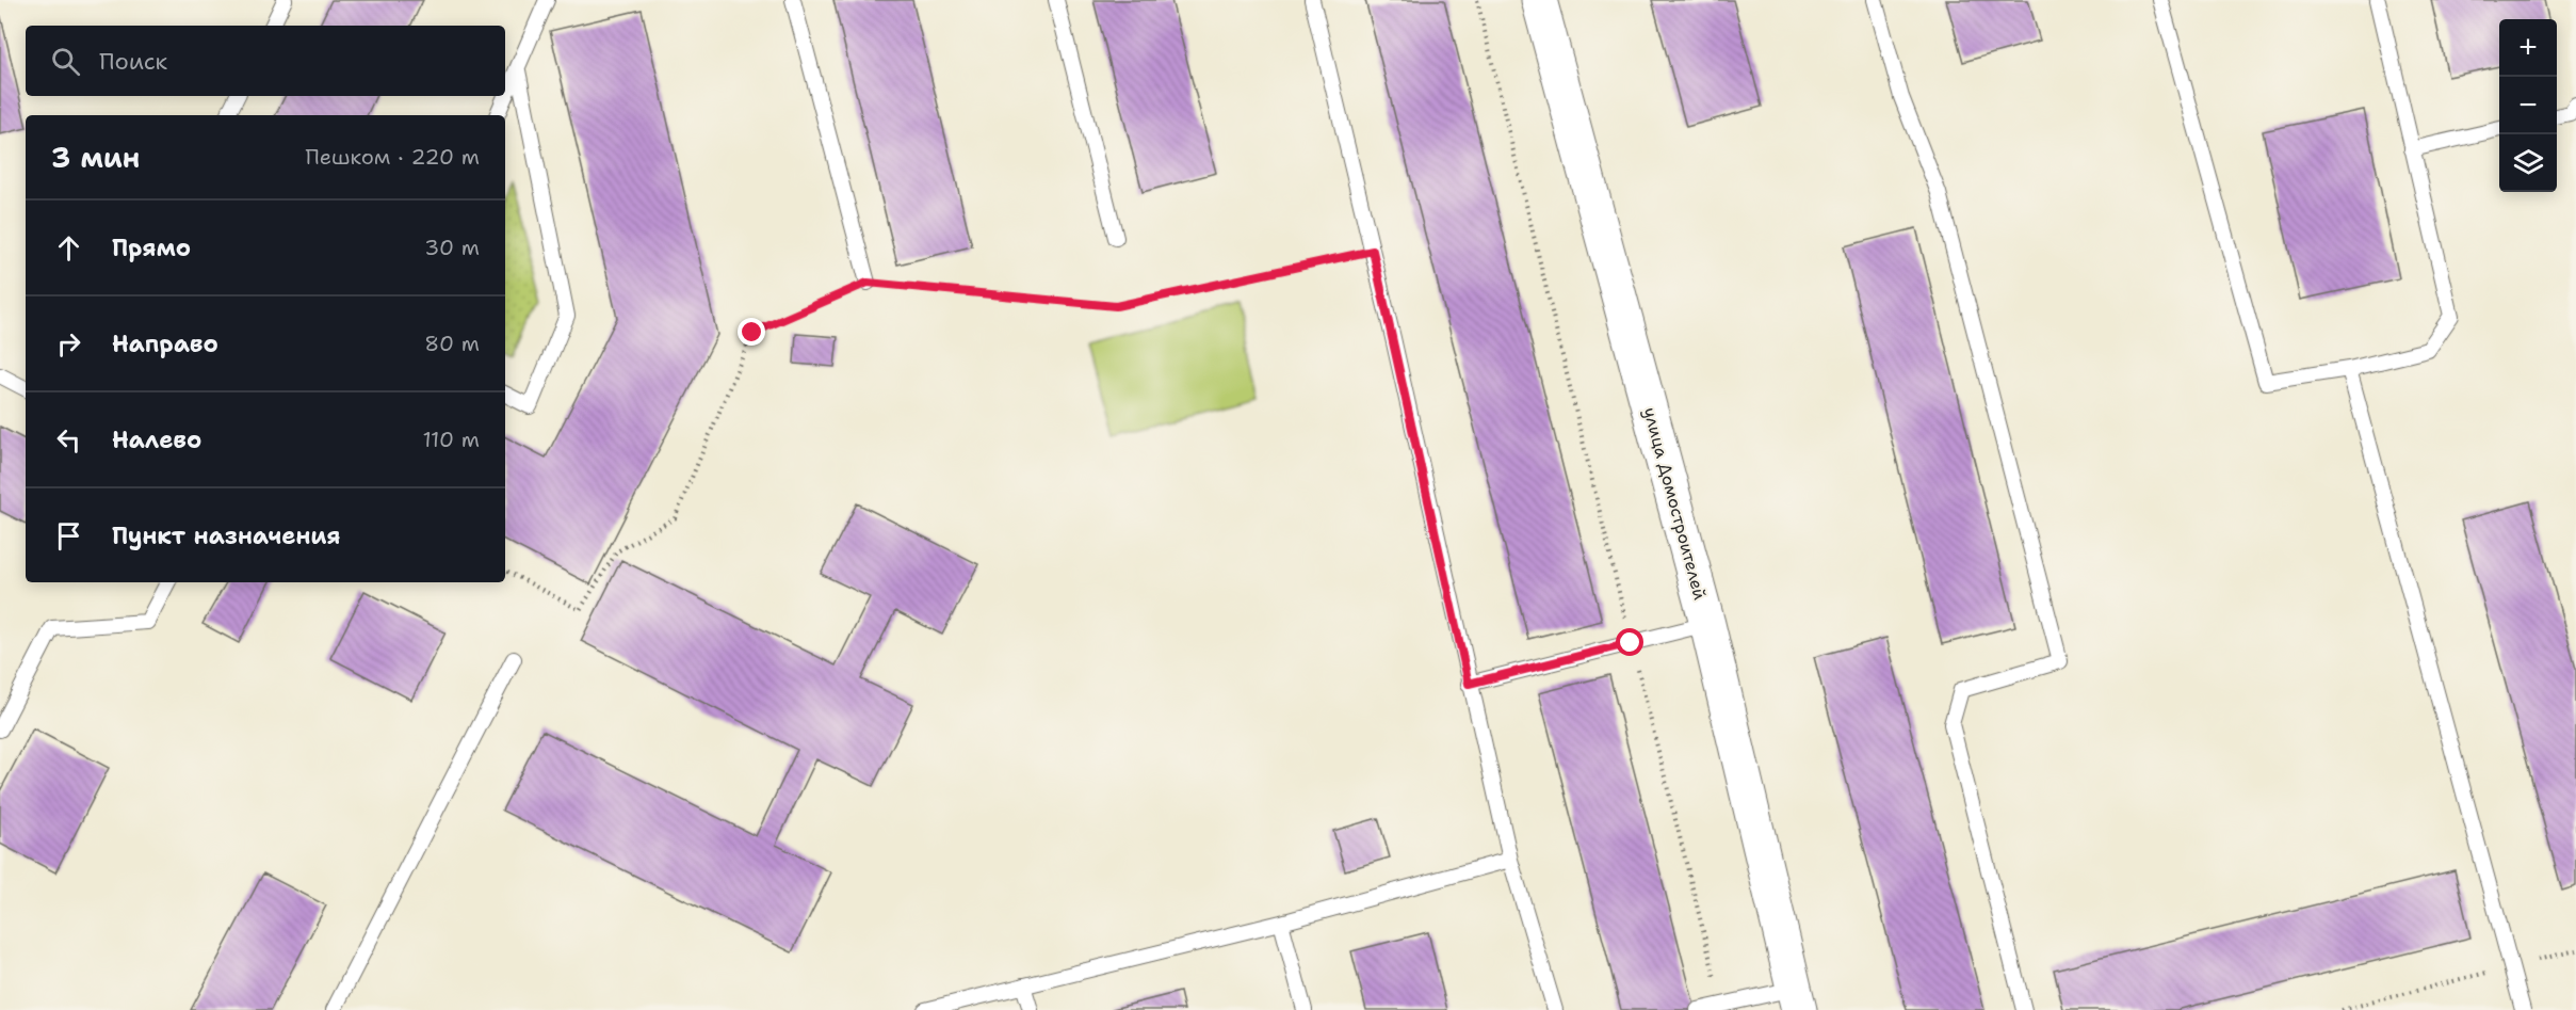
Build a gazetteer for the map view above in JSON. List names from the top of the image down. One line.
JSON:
{"streets":{"street":["улица Домостроителей"]},"page":{"map_buttons":["+","−"],"search":"Поиск","heading":["3 мин","Пешком · 220 m"],"list":[["Прямо","30 m"],["Направо","80 m"],["Налево","110 m"],"Пункт назначения"]}}
